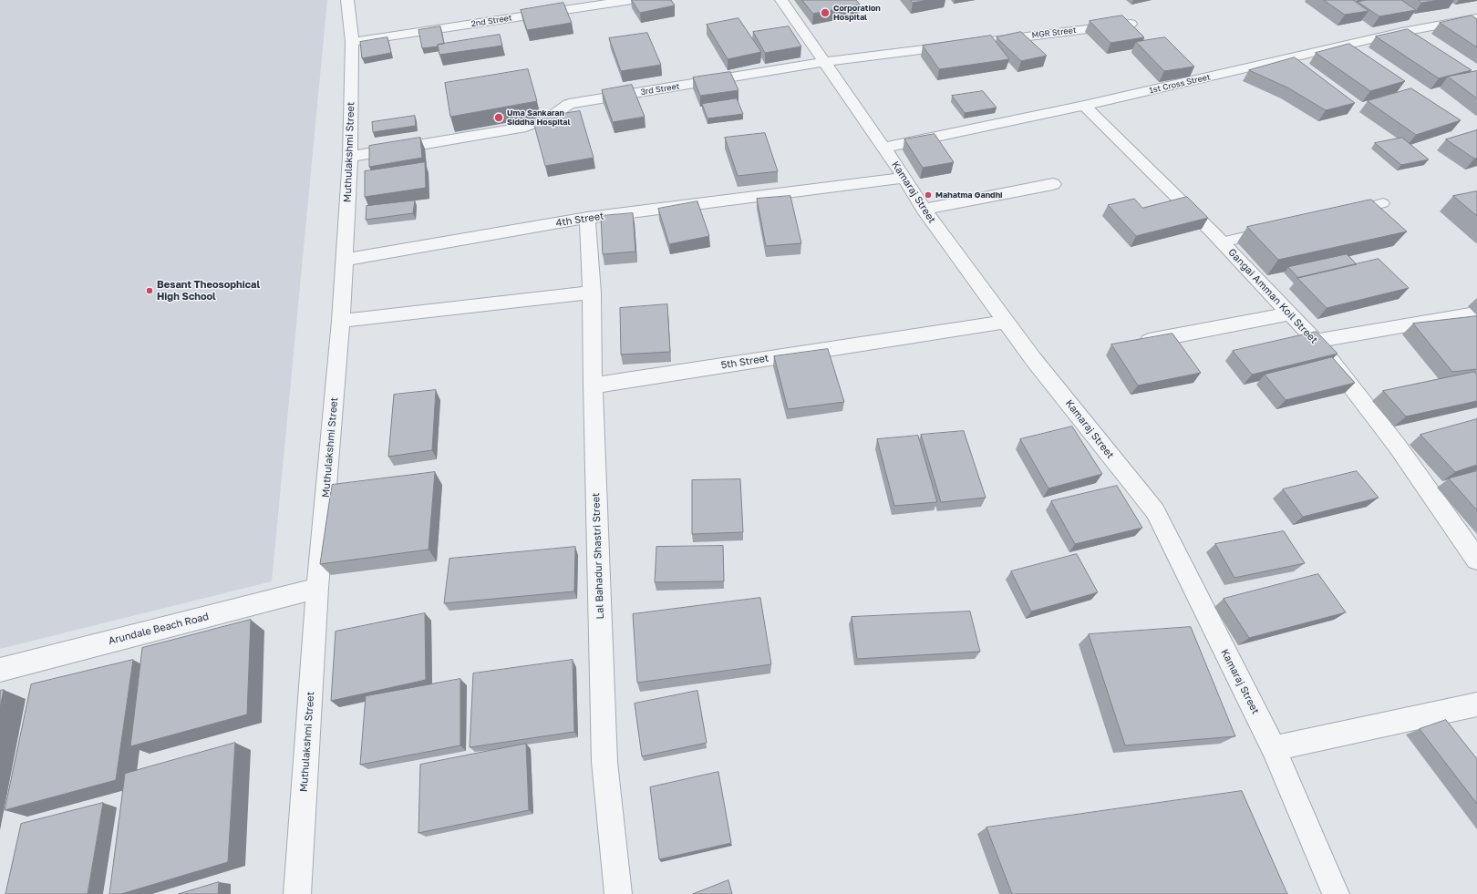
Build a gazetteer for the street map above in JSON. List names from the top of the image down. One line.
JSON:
{"streets":{"street":["2nd Street","MGR Street","1st Cross Street","3rd Street","Muthulakshmi Street","Kamaraj Street","4th Street","Gangai Amman Koil Street","5th Street","Lal Bahadur Shastri Street","Arundale Beach Road"]},"crossings":[["2nd Street","Muthulakshmi Street"],["MGR Street","3rd Street"],["MGR Street","Kamaraj Street"],["1st Cross Street","Kamaraj Street"],["1st Cross Street","Gangai Amman Koil Street"],["3rd Street","Muthulakshmi Street"],["3rd Street","Kamaraj Street"],["Muthulakshmi Street","4th Street"],["Muthulakshmi Street","Arundale Beach Road"],["Kamaraj Street","4th Street"],["Kamaraj Street","5th Street"],["4th Street","Lal Bahadur Shastri Street"],["5th Street","Lal Bahadur Shastri Street"]],"places":["Corporation Hospital","Uma Sankaran Siddha Hospital","Mahatma Gandhi","Besant Theosophical High School"]}
